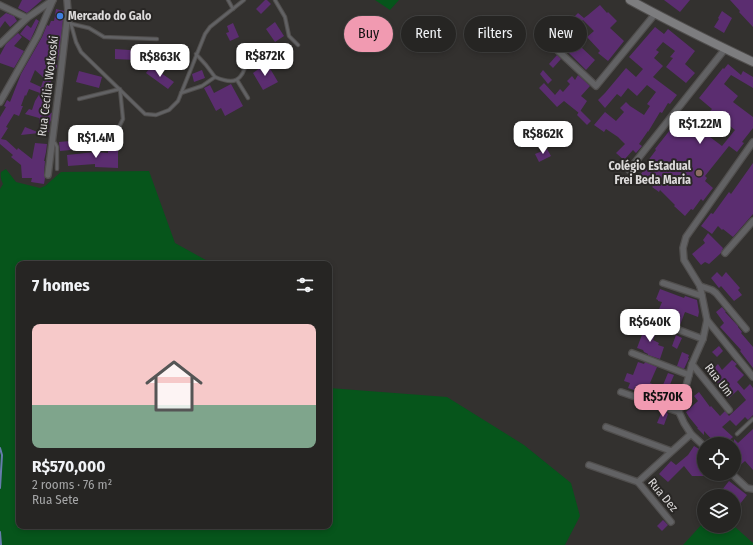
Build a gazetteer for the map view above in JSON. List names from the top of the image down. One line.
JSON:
{"streets":{"street":["Rua Cecília Wotkoski","Rua Um","Rua Dez"]},"places":["Mercado do Galo","Colégio Estadual Frei Beda Maria"],"page":{"chip":["Buy","Rent","Filters","New"],"price":["R$872K","R$863K","R$1.22M","R$862K","R$1.4M","R$640K","R$570K"],"heading":"7 homes","list":[{"name":"R$570,000","note":"2 rooms · 76 m² · Rua Sete"}]}}
